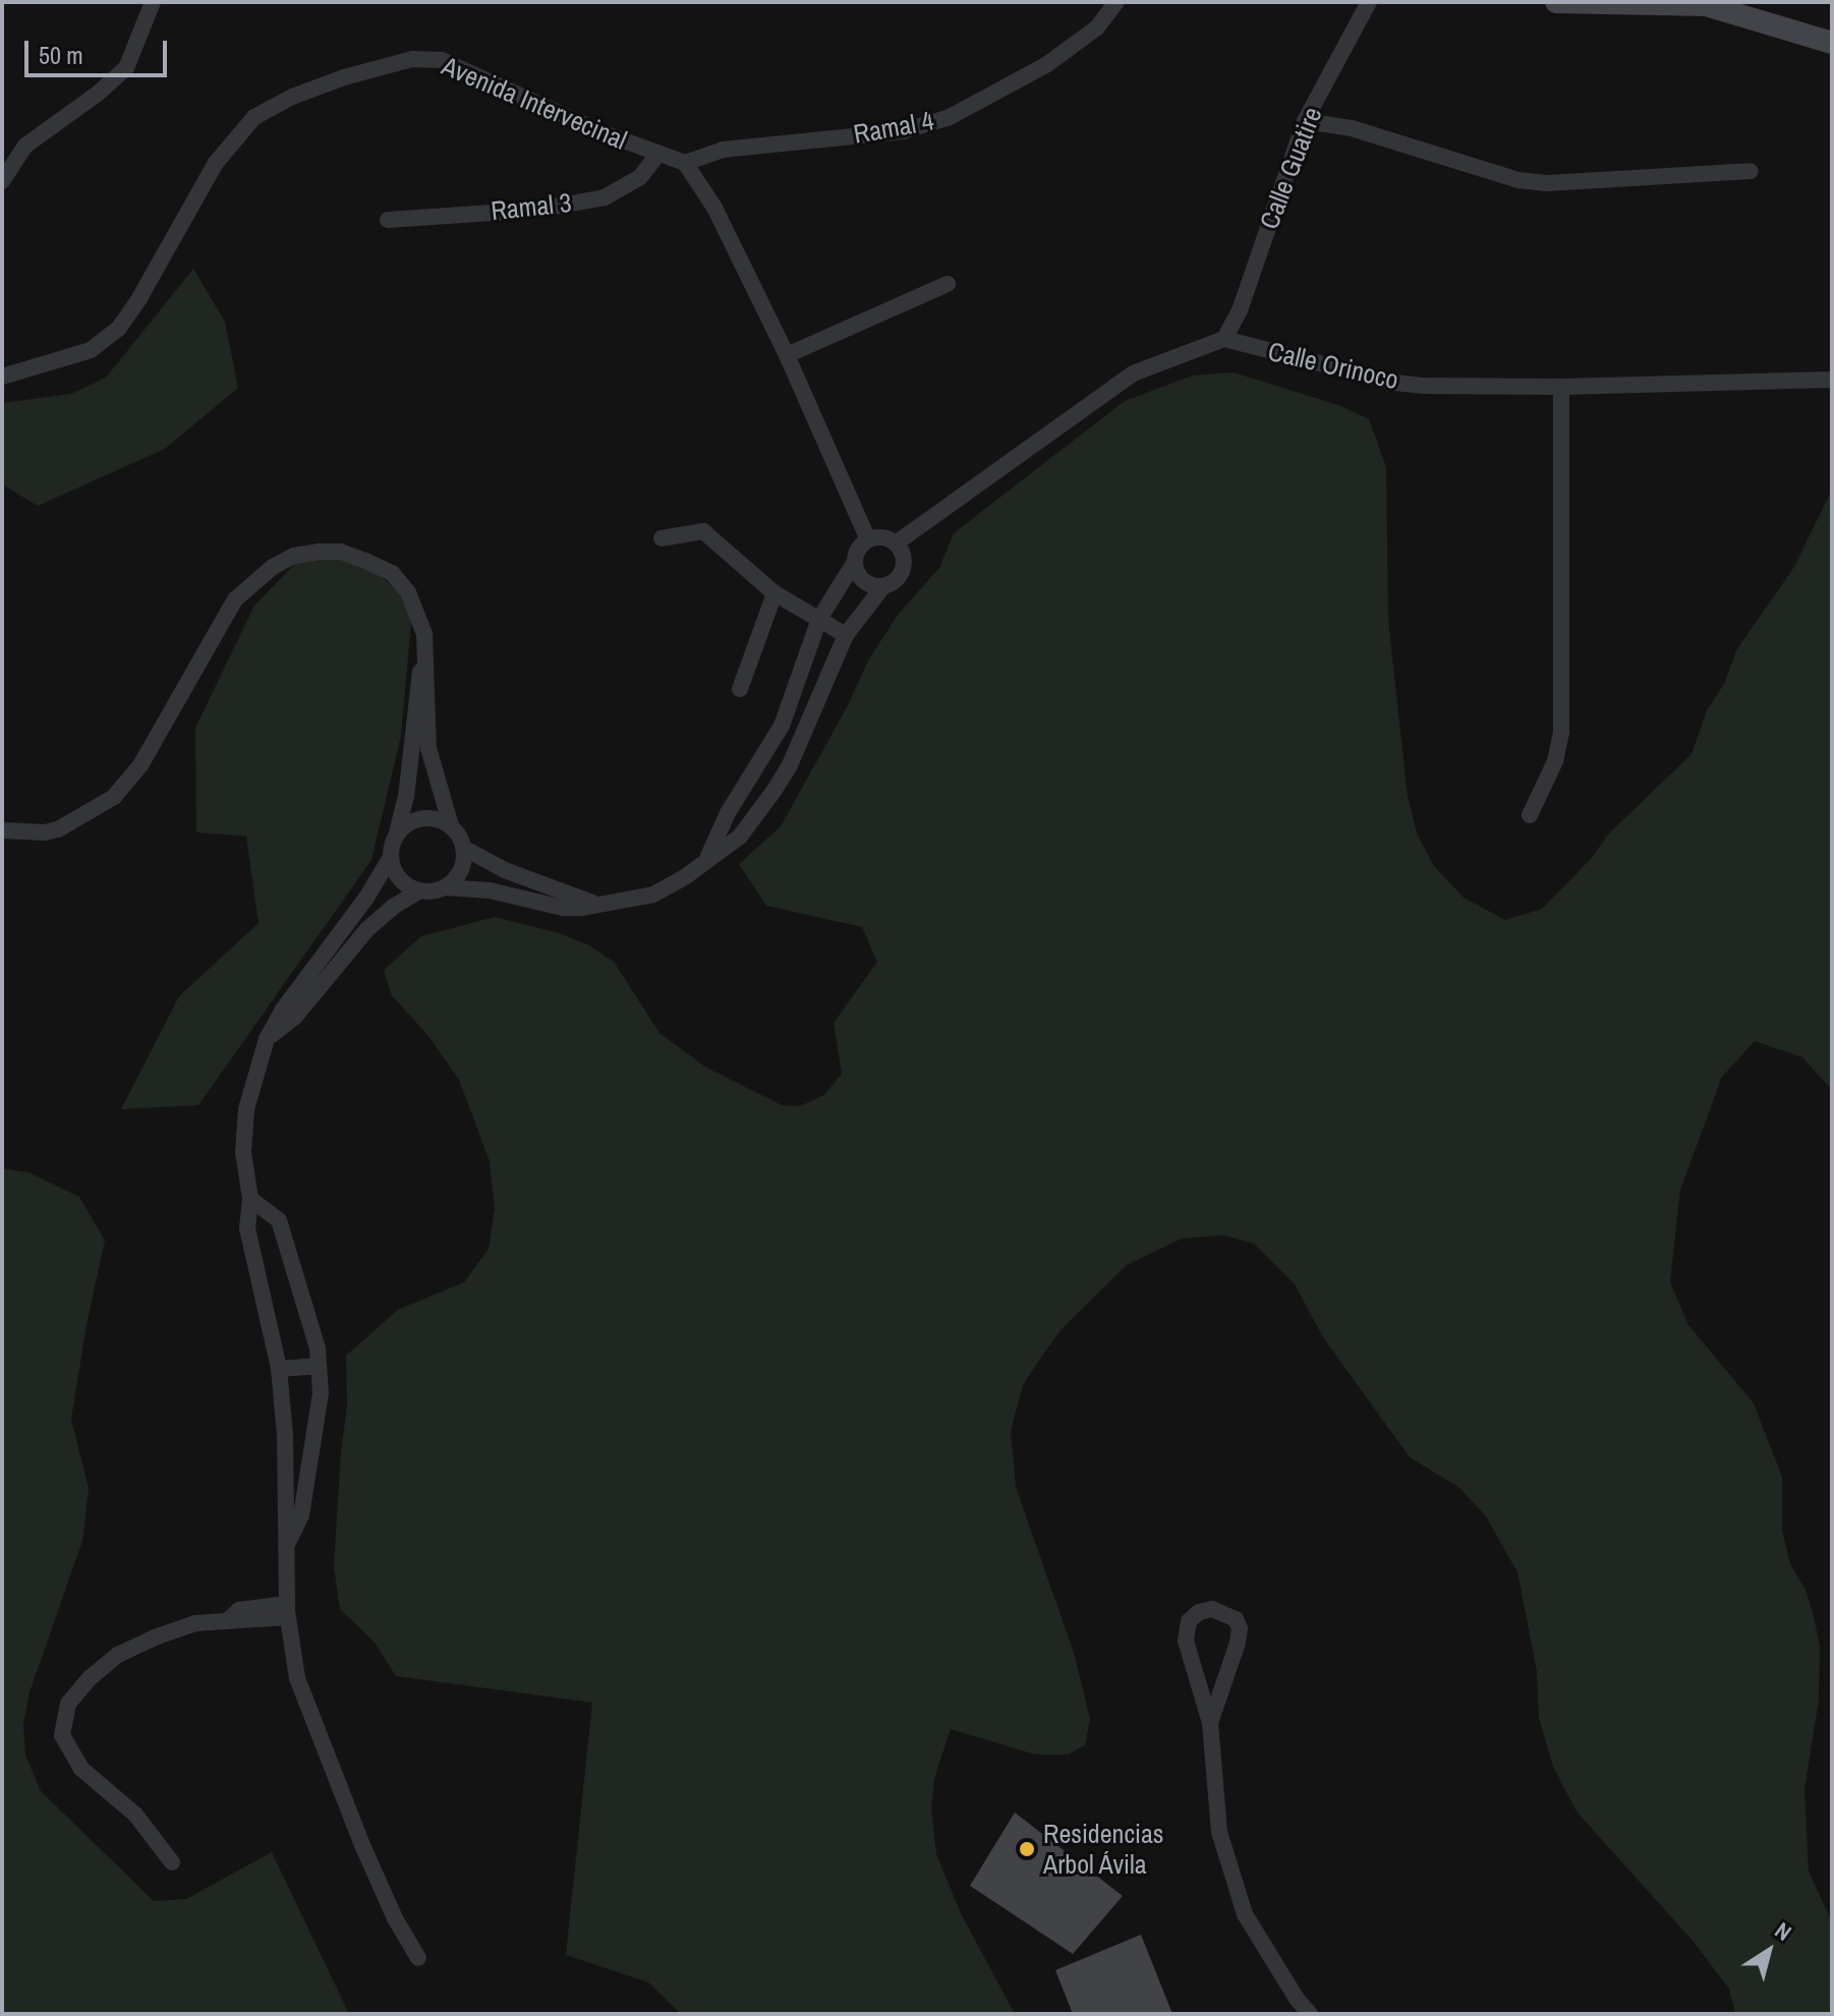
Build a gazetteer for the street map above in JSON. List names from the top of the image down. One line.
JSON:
{"streets":{"street":["Avenida Intervecinal","Ramal 4","Calle Guatire","Ramal 3","Calle Orinoco"]},"crossings":[["Avenida Intervecinal","Ramal 4"],["Avenida Intervecinal","Ramal 3"],["Calle Guatire","Calle Orinoco"]],"places":["Residencias Arbol Ávila"],"scale_bar":"50 m","north":"top right"}
